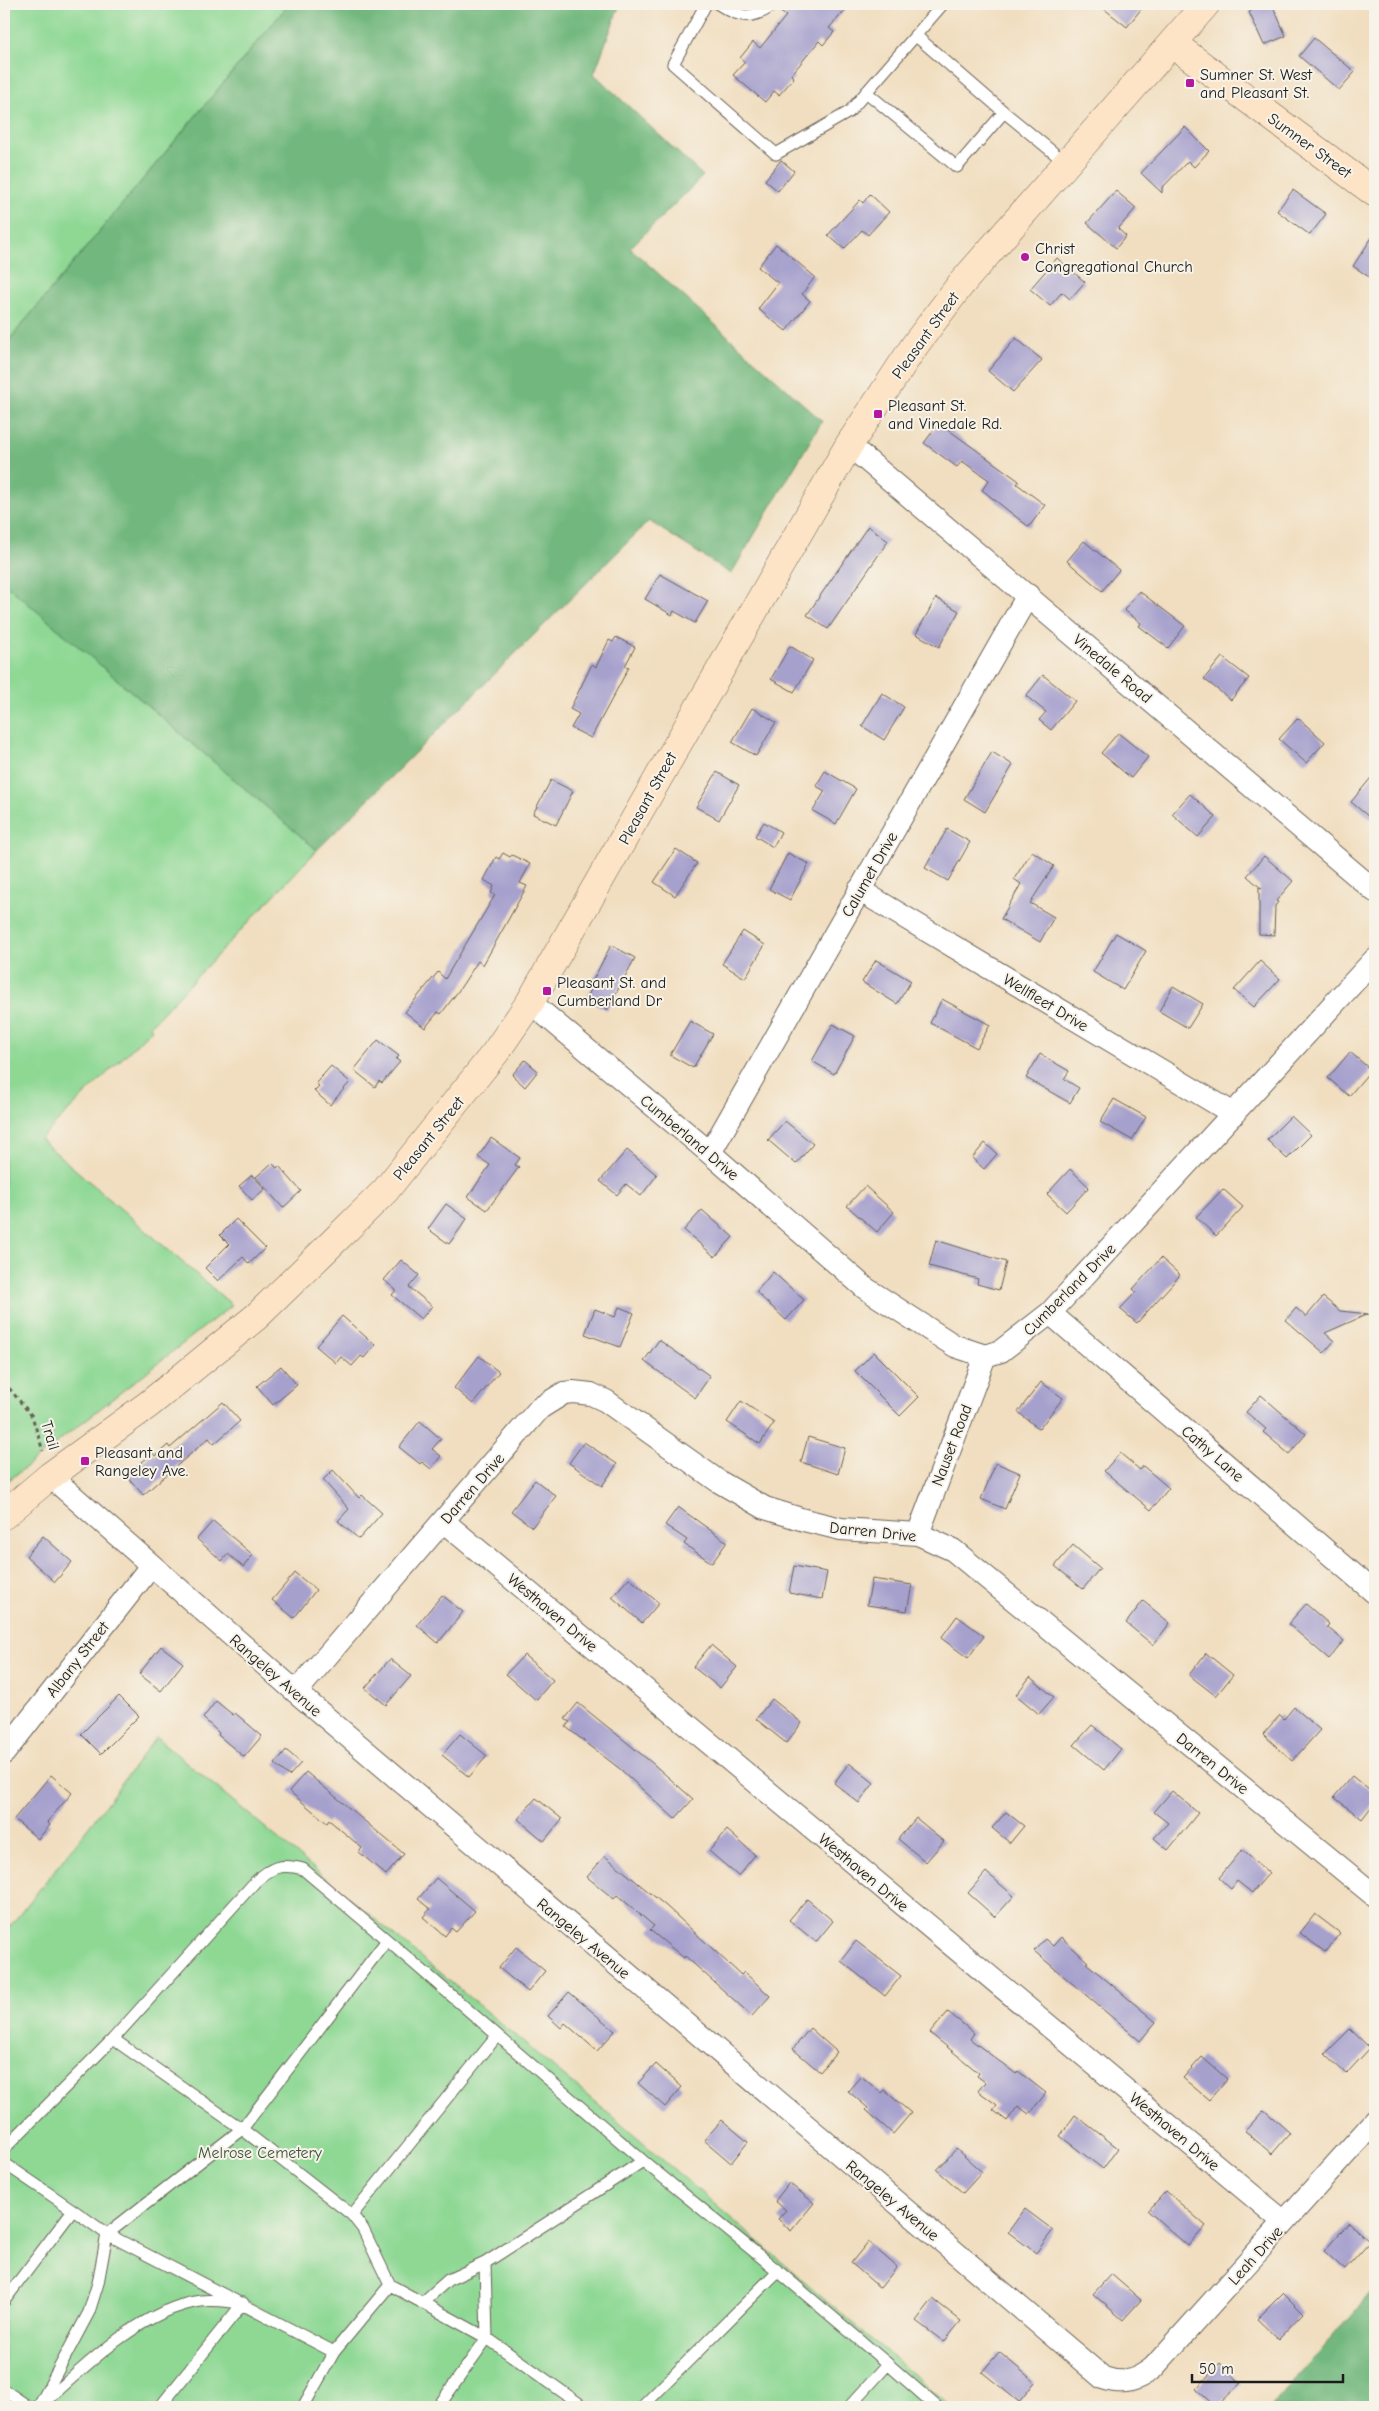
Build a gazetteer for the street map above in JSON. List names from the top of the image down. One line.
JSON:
{"streets":{"main road":["Sumner Street","Pleasant Street"],"street":["Vinedale Road","Calumet Drive","Wellfleet Drive","Cumberland Drive","Nauset Road","Cathy Lane","Darren Drive","Westhaven Drive","Albany Street","Rangeley Avenue","Leah Drive"],"path":["Trail"]},"crossings":[["Sumner Street","Pleasant Street"],["Pleasant Street","Vinedale Road"],["Pleasant Street","Cumberland Drive"],["Pleasant Street","Trail"],["Pleasant Street","Rangeley Avenue"],["Vinedale Road","Calumet Drive"],["Calumet Drive","Wellfleet Drive"],["Calumet Drive","Cumberland Drive"],["Wellfleet Drive","Cumberland Drive"],["Cumberland Drive","Nauset Road"],["Cumberland Drive","Cathy Lane"],["Trail","Rangeley Avenue"],["Nauset Road","Darren Drive"],["Darren Drive","Westhaven Drive"],["Darren Drive","Rangeley Avenue"],["Westhaven Drive","Leah Drive"],["Albany Street","Rangeley Avenue"],["Rangeley Avenue","Leah Drive"]],"parks":["Melrose Cemetery"],"places":{"transit":["Sumner St. West and Pleasant St.","Pleasant St. and Vinedale Rd.","Pleasant St. and Cumberland Dr","Pleasant and Rangeley Ave."],"other":["Christ Congregational Church"]},"scale_bar":"50 m"}
